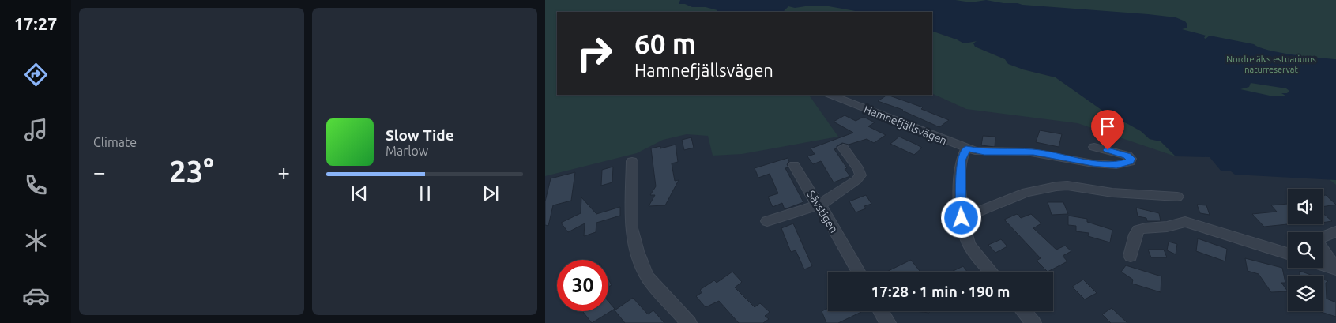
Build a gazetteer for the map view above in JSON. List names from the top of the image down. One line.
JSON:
{"streets":{"street":["Hamnefjällsvägen","Sävstigen"]},"parks":["Nordre älvs estuariums naturreservat"],"page":{"tabs":"17:27","tile":"Climate","turn":["60 m","Hamnefjällsvägen"],"song":["Slow Tide","Marlow"],"heat":["−","23°","+"],"limit":"30","trip":"17:28 · 1 min · 190 m"}}
